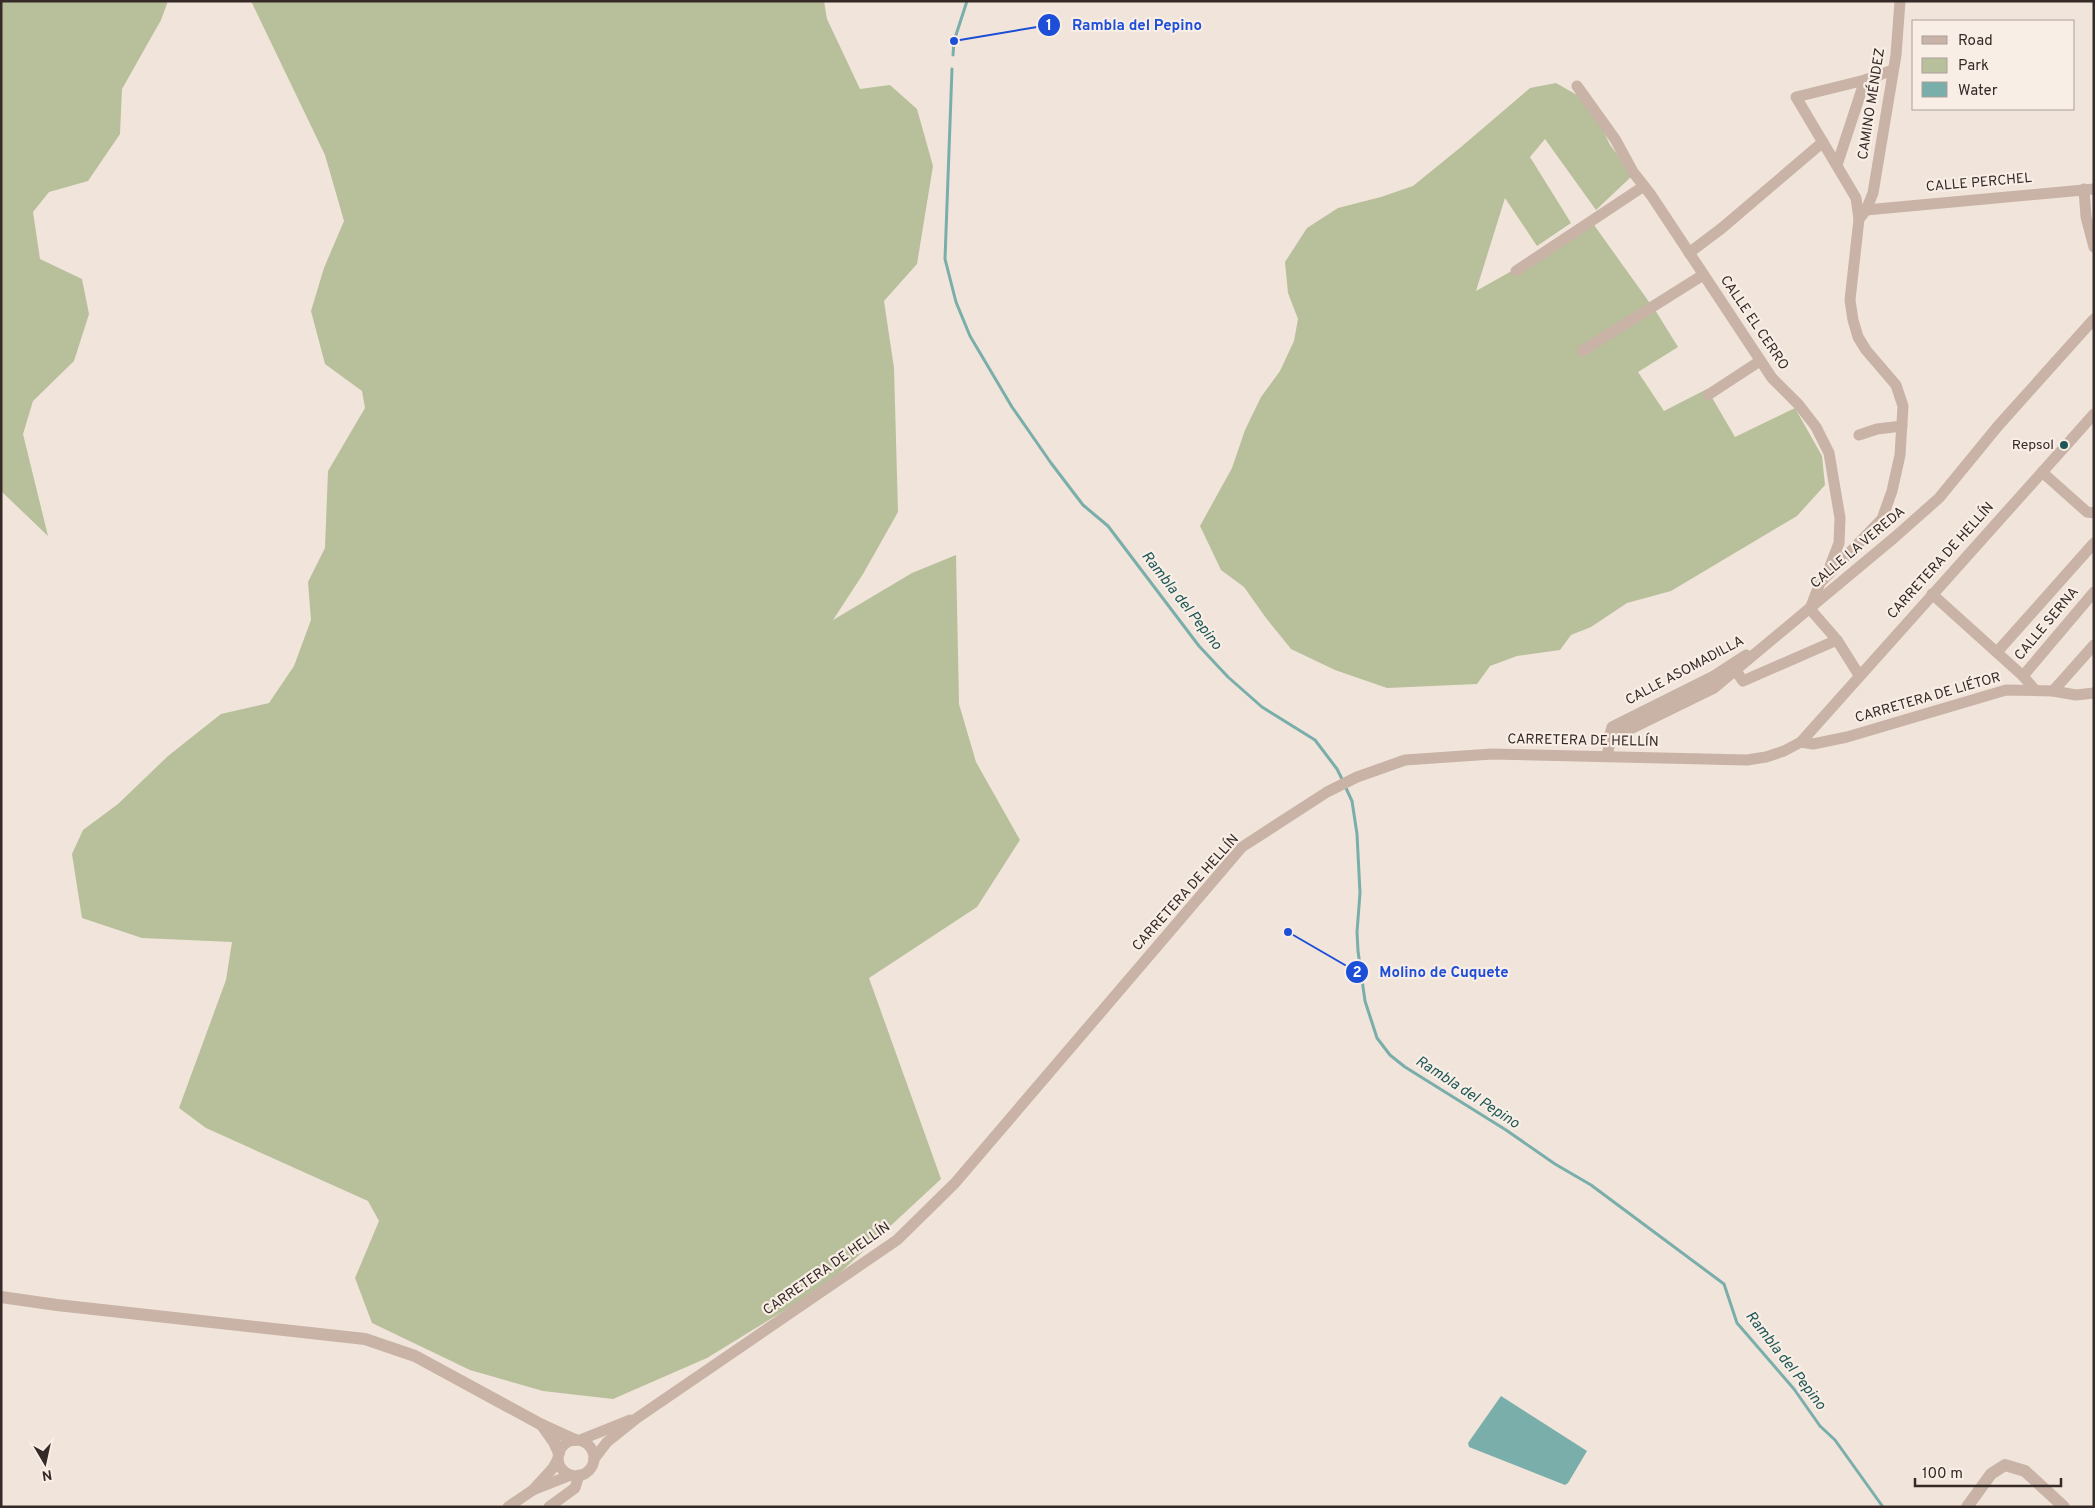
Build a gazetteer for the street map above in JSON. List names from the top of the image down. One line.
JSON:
{"streets":{"street":["CAMINO MÉNDEZ","CALLE PERCHEL","CALLE EL CERRO","CALLE LA VEREDA","CARRETERA DE HELLÍN","CALLE SERNA","CALLE ASOMADILLA","CARRETERA DE LIÉTOR"]},"crossings":[["CAMINO MÉNDEZ","CALLE PERCHEL"],["CALLE LA VEREDA","CALLE ASOMADILLA"],["CARRETERA DE HELLÍN","CARRETERA DE LIÉTOR"]],"water":["Rambla del Pepino"],"places":["Rambla del Pepino","Repsol","Molino de Cuquete"],"legend":["Road","Park","Water"],"scale_bar":"100 m","north":"bottom"}
